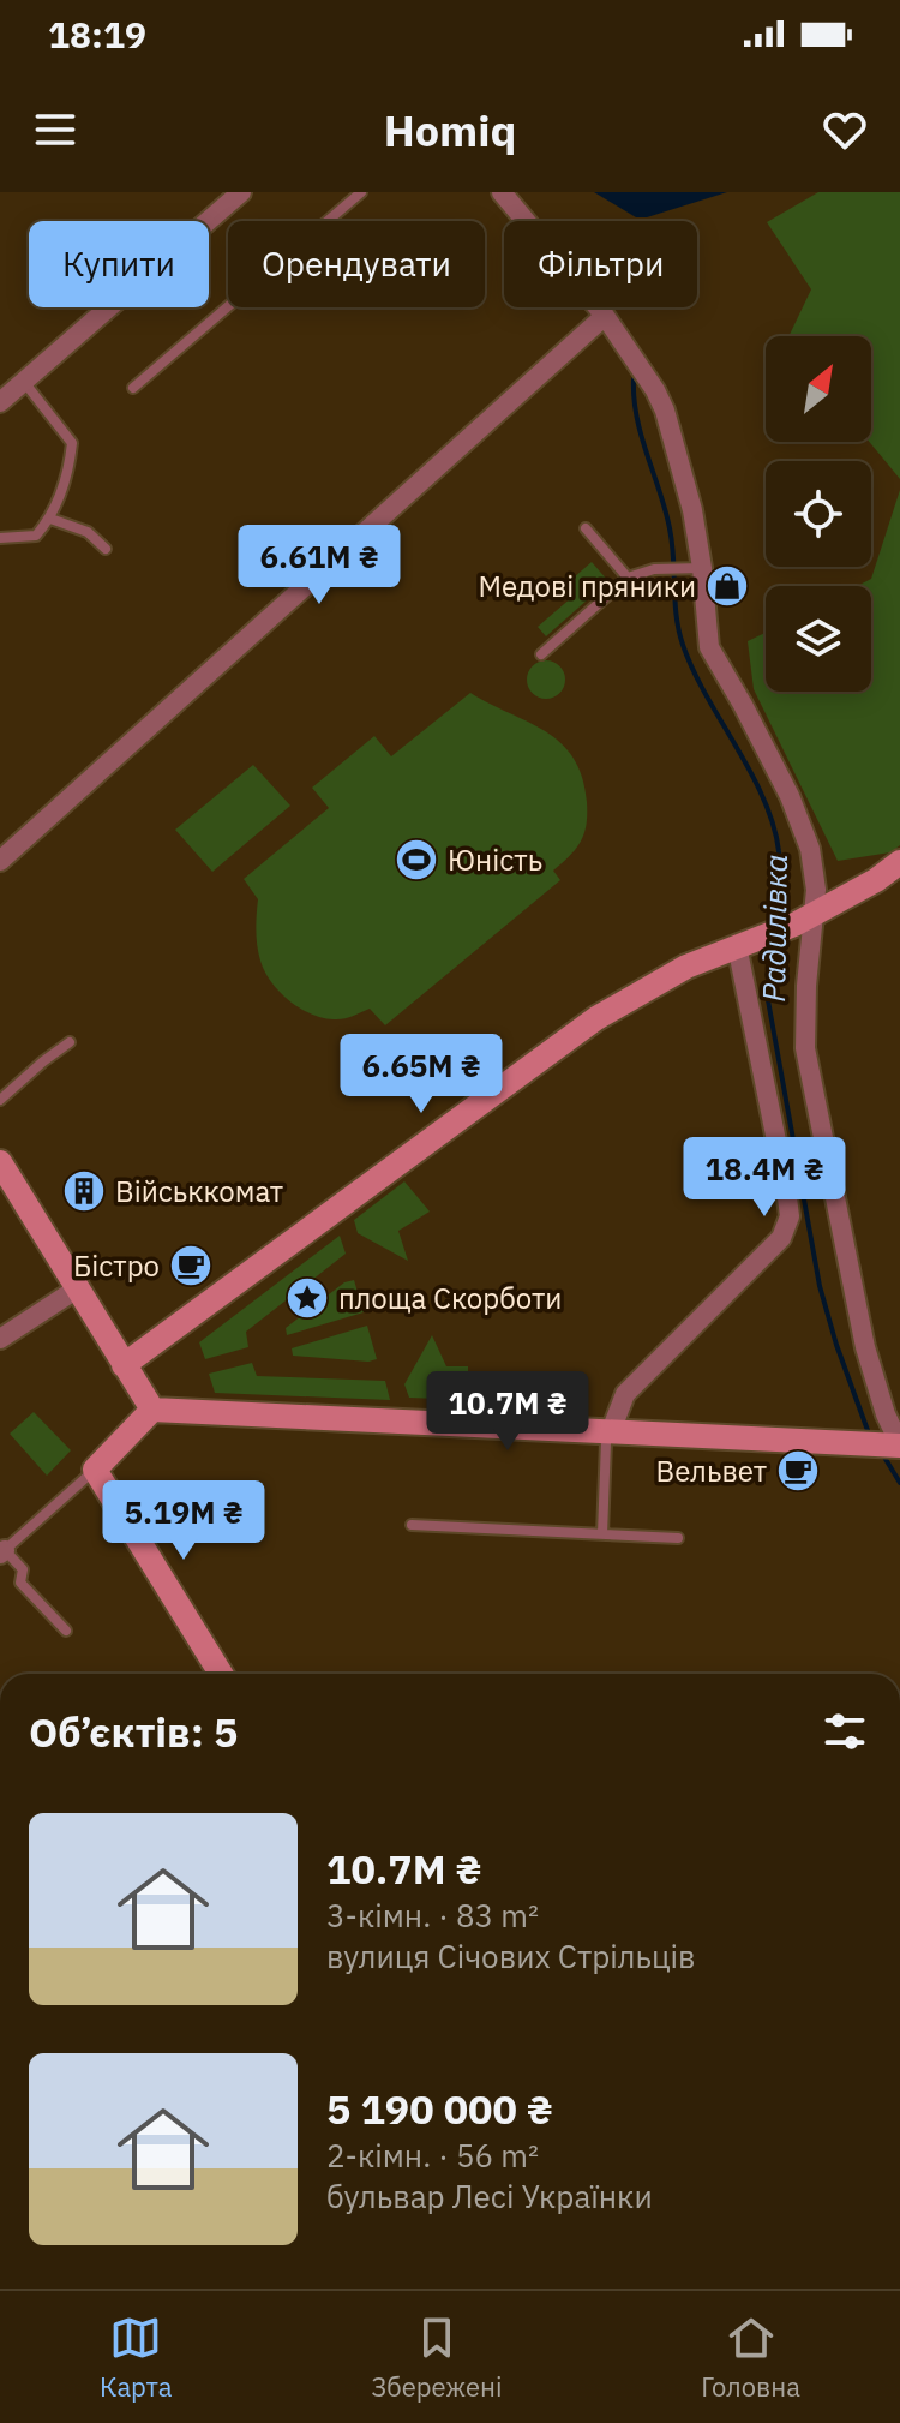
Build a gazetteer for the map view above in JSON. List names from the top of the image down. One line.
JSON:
{"water":["Радилівка"],"places":{"shop":["Медові пряники"],"sports":["Юність"],"building":["Військкомат"],"cafe":["Бістро","Вельвет"],"place":["площа Скорботи"]},"north":"top right","page":{"status":"18:19","header":"Homiq","chip":["Купити","Орендувати","Фільтри"],"price":["6.61M ₴","6.65M ₴","18.4M ₴","10.7M ₴","5.19M ₴"],"heading":"Об’єктів: 5","list":[{"name":"10.7M ₴","note":"3-кімн. · 83 m² · вулиця Січових Стрільців"},{"name":"5 190 000 ₴","note":"2-кімн. · 56 m² · бульвар Лесі Українки"}],"tabs":["Карта","Збережені","Головна"]}}
